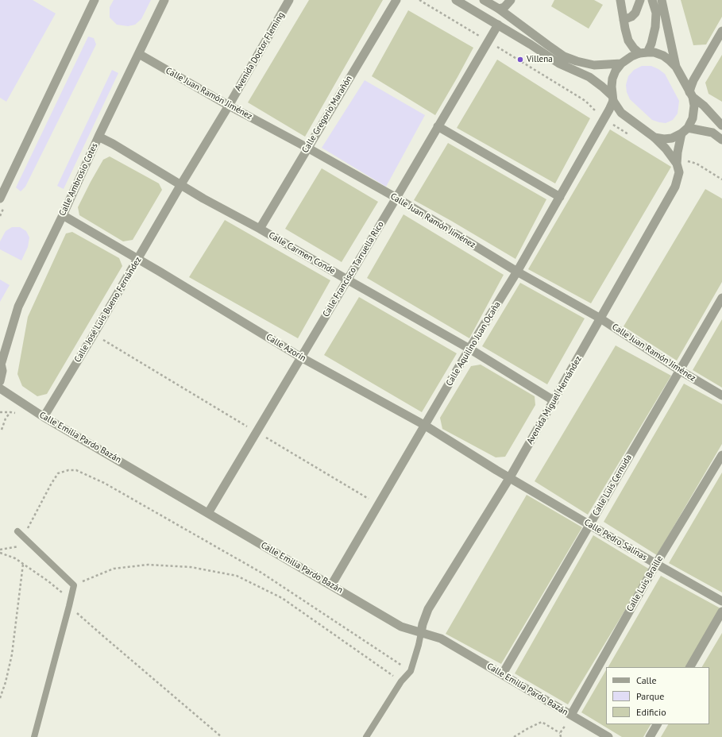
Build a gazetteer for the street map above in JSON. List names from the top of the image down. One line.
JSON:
{"streets":{"street":["Avenida Doctor Fleming","Calle Juan Ramón Jiménez","Calle Gregorio Marañón","Calle Ambrosio Cotes","Calle Carmen Conde","Calle Francisco Tarruella Rico","Calle José Luis Bueno Fernández","Calle Aquilino Juan Ocaña","Calle Azorín","Avenida Miguel Hernández","Calle Emilia Pardo Bazán","Calle Luis Cernuda","Calle Pedro Salinas","Calle Luis Braille"]},"crossings":[["Avenida Doctor Fleming","Calle Juan Ramón Jiménez"],["Avenida Doctor Fleming","Calle Carmen Conde"],["Avenida Doctor Fleming","Calle José Luis Bueno Fernández"],["Calle Juan Ramón Jiménez","Calle Gregorio Marañón"],["Calle Juan Ramón Jiménez","Calle Ambrosio Cotes"],["Calle Juan Ramón Jiménez","Calle Francisco Tarruella Rico"],["Calle Juan Ramón Jiménez","Calle Aquilino Juan Ocaña"],["Calle Juan Ramón Jiménez","Avenida Miguel Hernández"],["Calle Juan Ramón Jiménez","Calle Luis Cernuda"],["Calle Gregorio Marañón","Calle Carmen Conde"],["Calle Ambrosio Cotes","Calle Carmen Conde"],["Calle Ambrosio Cotes","Calle Azorín"],["Calle Carmen Conde","Calle Francisco Tarruella Rico"],["Calle Carmen Conde","Calle Aquilino Juan Ocaña"],["Calle Carmen Conde","Avenida Miguel Hernández"],["Calle Francisco Tarruella Rico","Calle Azorín"],["Calle Francisco Tarruella Rico","Calle Emilia Pardo Bazán"],["Calle José Luis Bueno Fernández","Calle Azorín"],["Calle José Luis Bueno Fernández","Calle Emilia Pardo Bazán"],["Calle Aquilino Juan Ocaña","Calle Azorín"],["Calle Aquilino Juan Ocaña","Avenida Miguel Hernández"],["Calle Aquilino Juan Ocaña","Calle Emilia Pardo Bazán"],["Calle Azorín","Avenida Miguel Hernández"],["Calle Azorín","Calle Pedro Salinas"],["Avenida Miguel Hernández","Calle Emilia Pardo Bazán"],["Avenida Miguel Hernández","Calle Pedro Salinas"],["Calle Emilia Pardo Bazán","Calle Luis Cernuda"],["Calle Emilia Pardo Bazán","Calle Luis Braille"],["Calle Luis Cernuda","Calle Pedro Salinas"],["Calle Pedro Salinas","Calle Luis Braille"]],"places":["Villena"],"legend":["Calle","Parque","Edificio"]}
